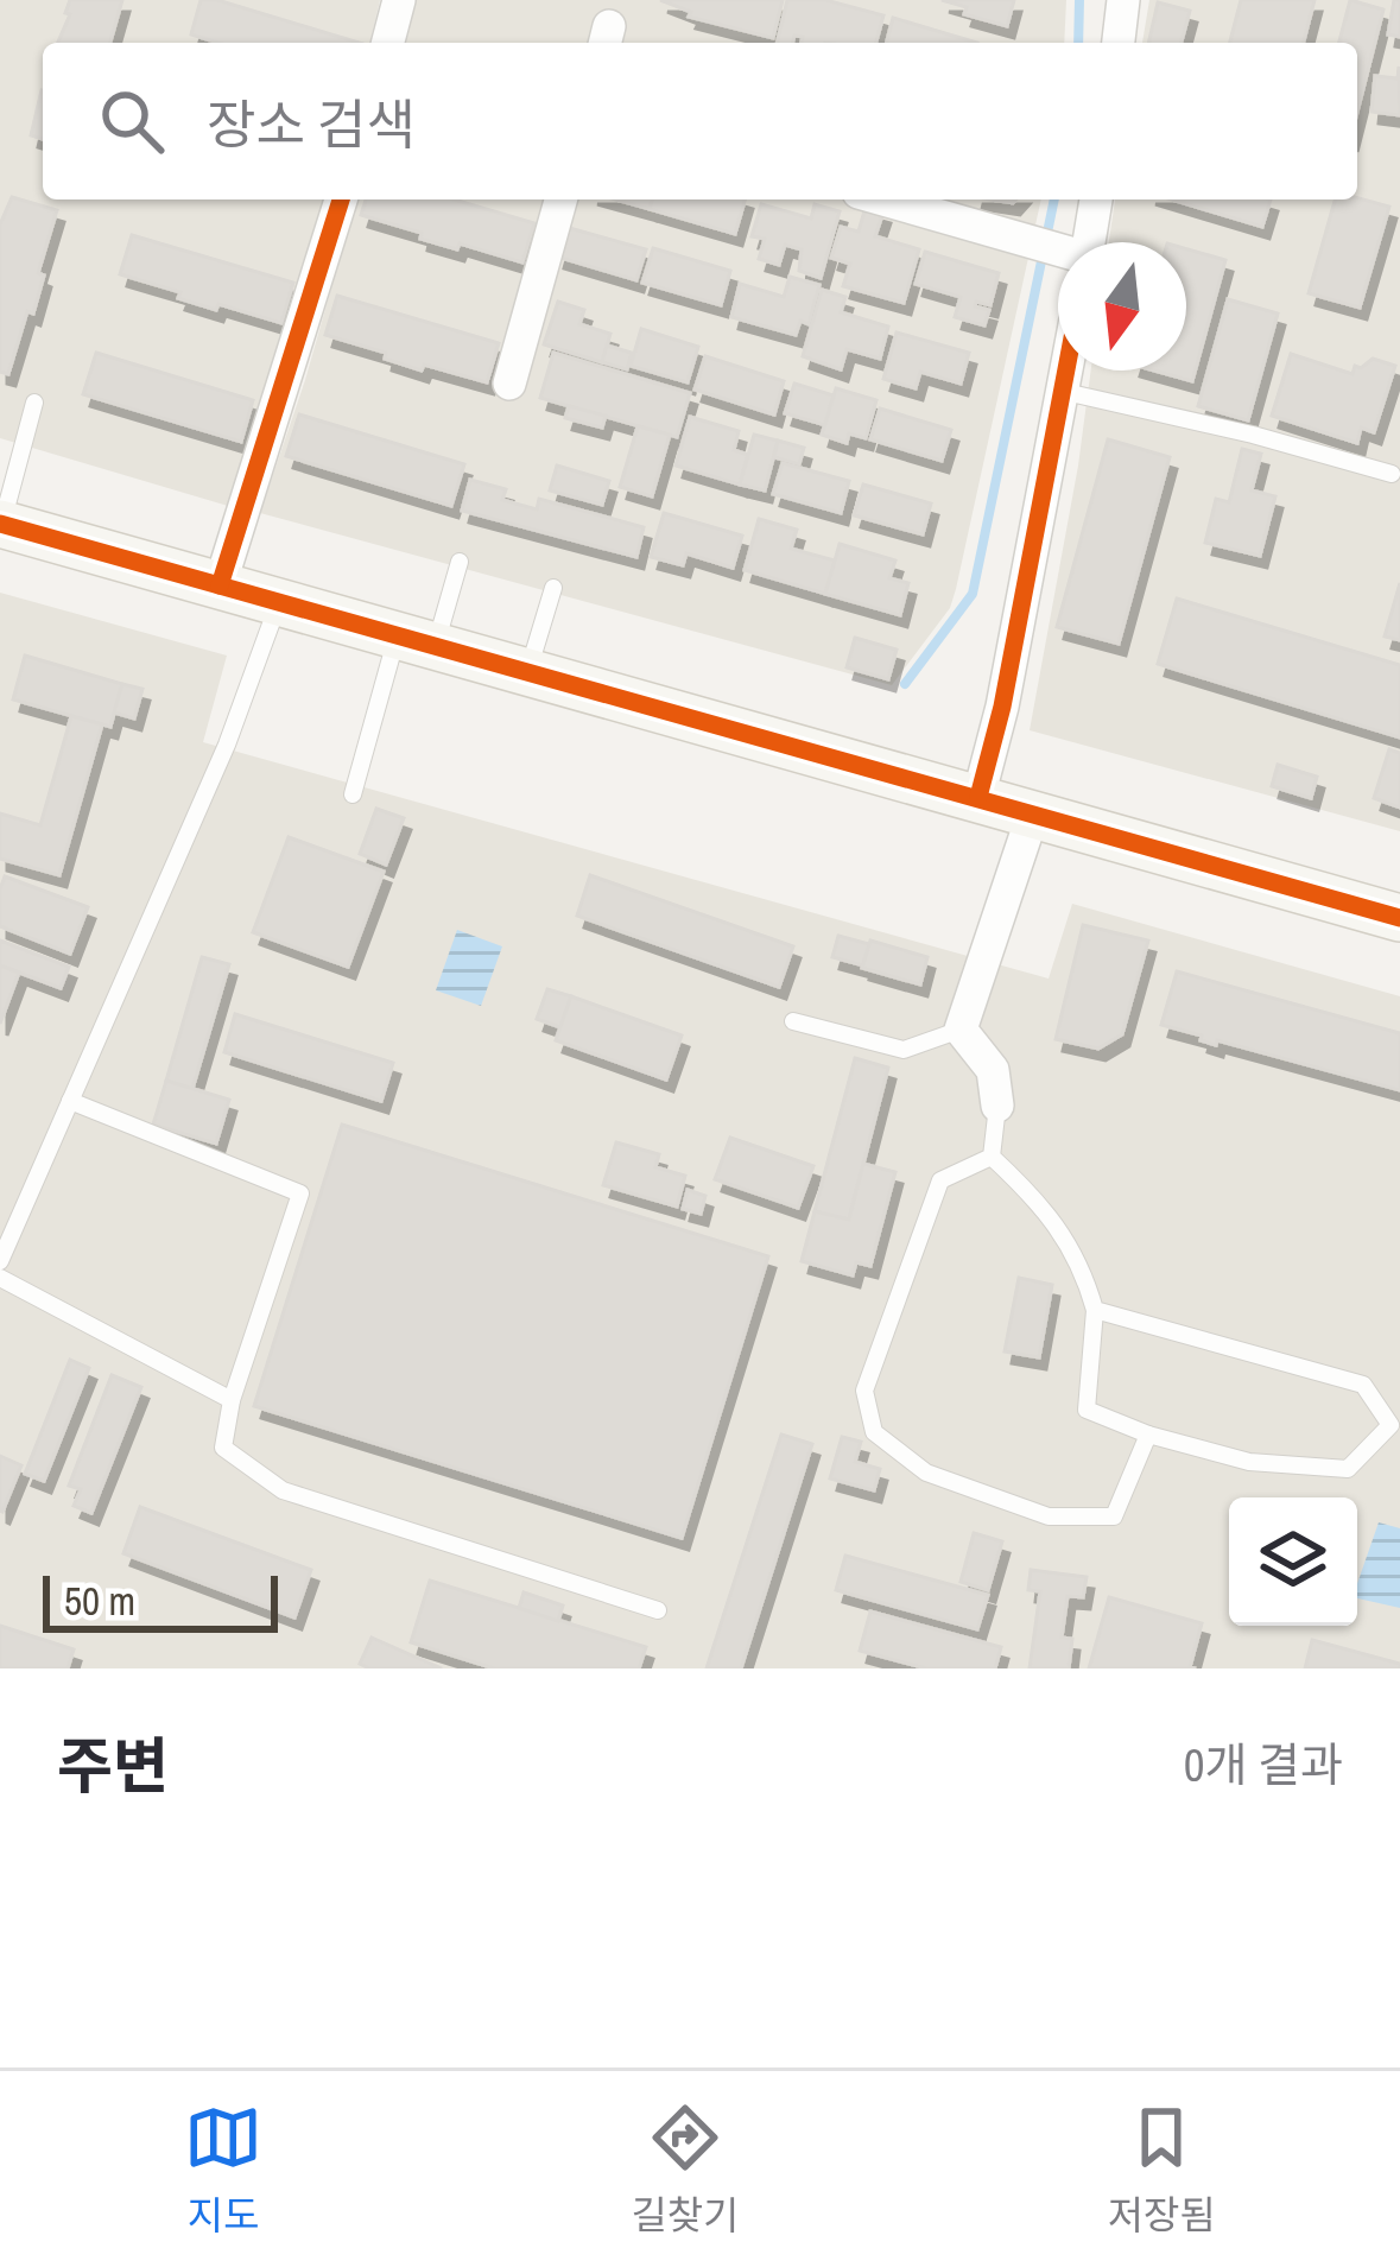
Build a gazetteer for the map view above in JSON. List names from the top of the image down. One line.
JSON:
{"scale_bar":"50 m","north":"bottom","page":{"search":"장소 검색","scale":"50 m","heading":["주변","0개 결과"],"nav":["지도","길찾기","저장됨"]}}
